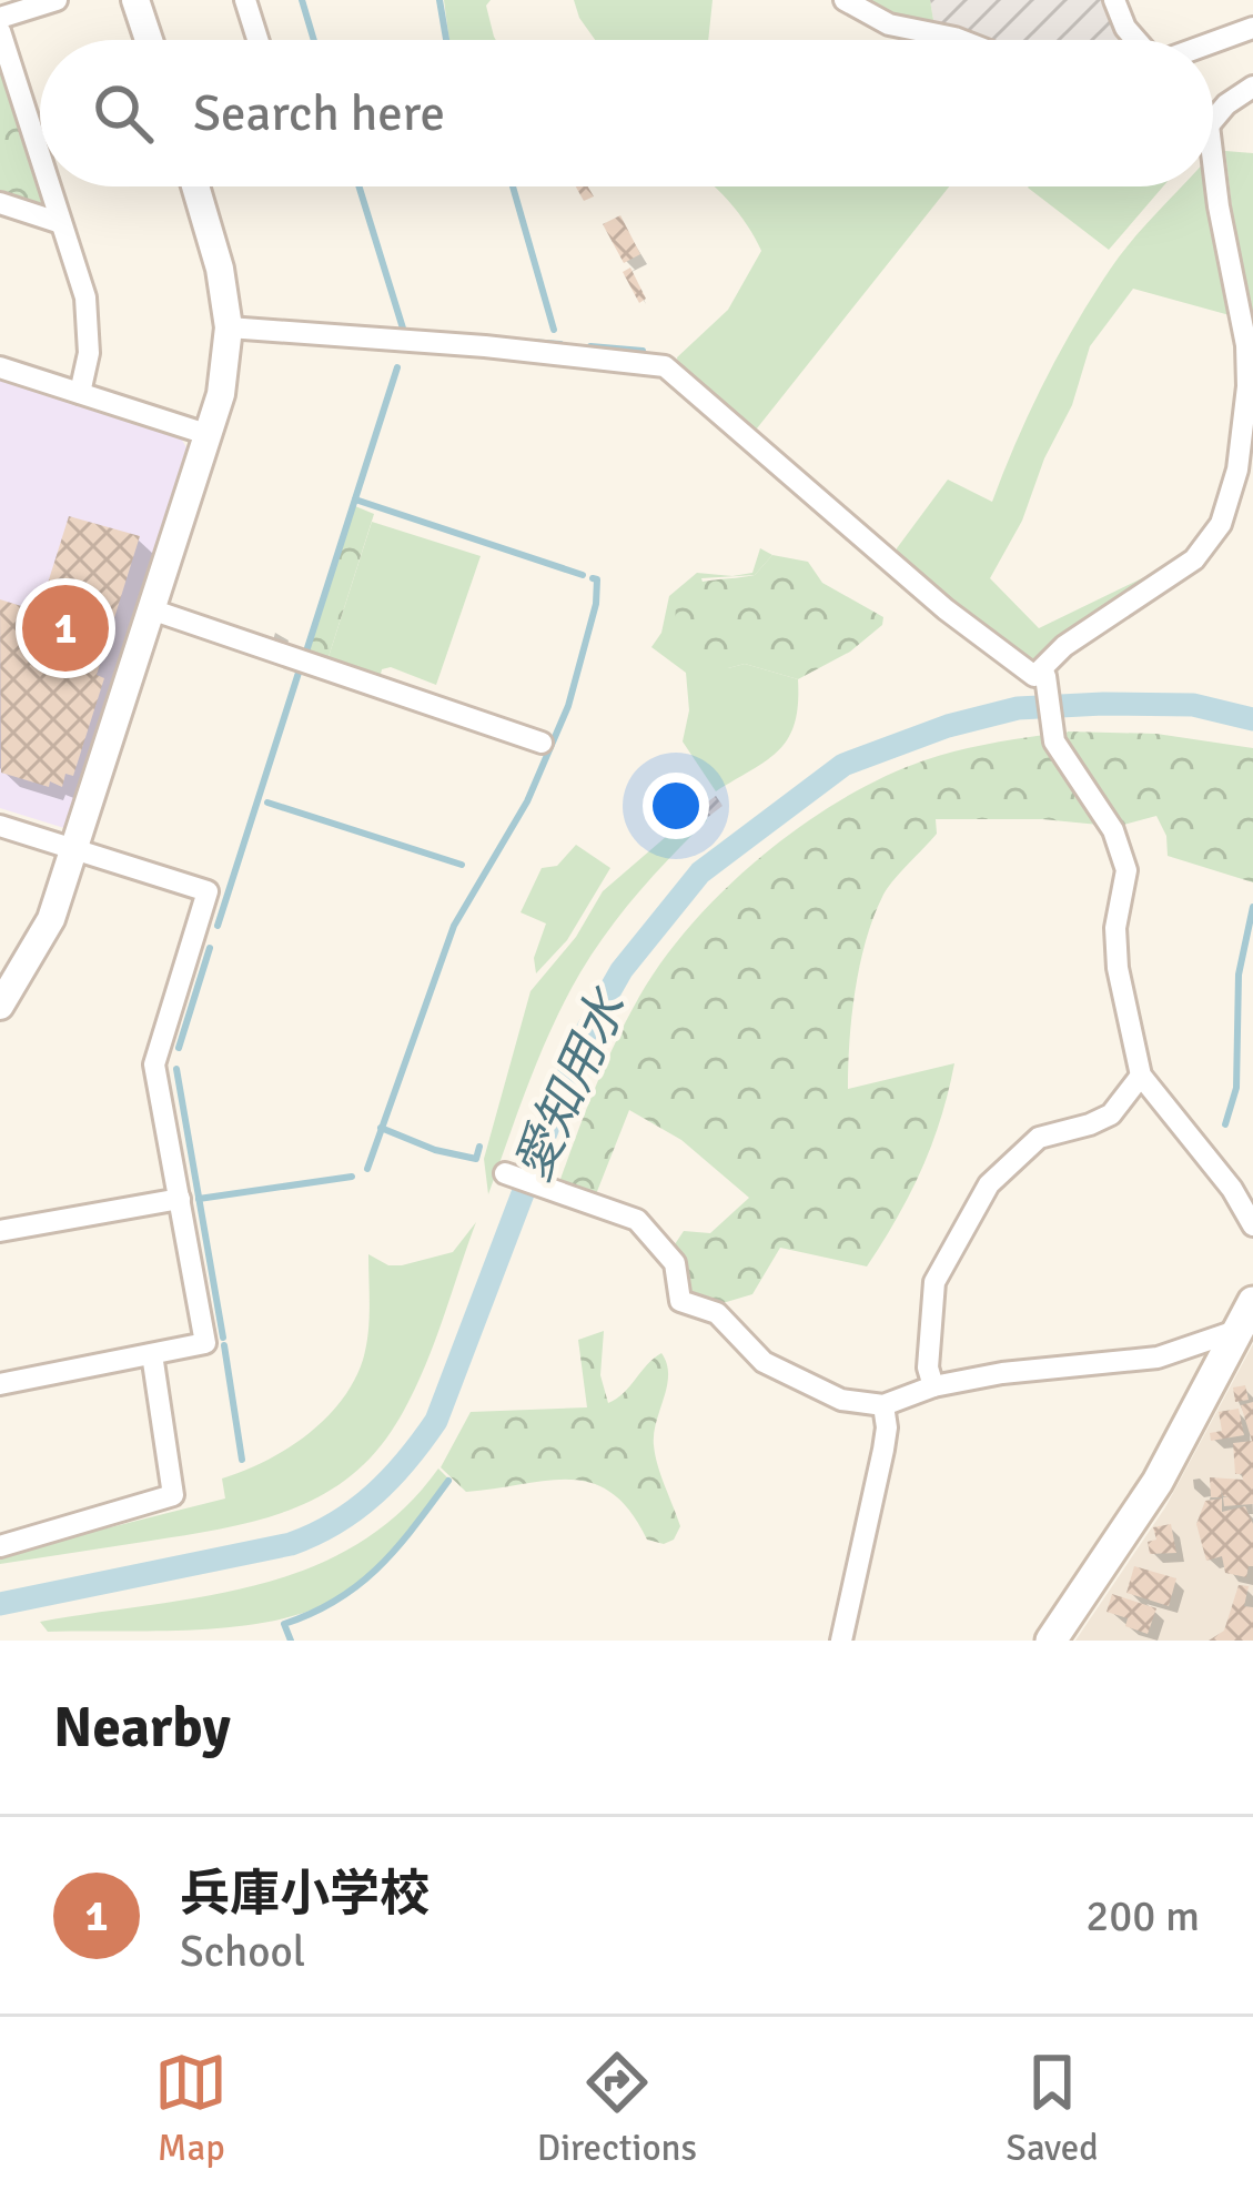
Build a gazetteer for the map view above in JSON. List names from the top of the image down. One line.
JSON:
{"water":["愛知用水"],"page":{"search":"Search here","pins":"1","heading":"Nearby","list":[{"mark":"1","name":"兵庫小学校","note":"School","value":"200 m"}],"nav":["Map","Directions","Saved"]}}
